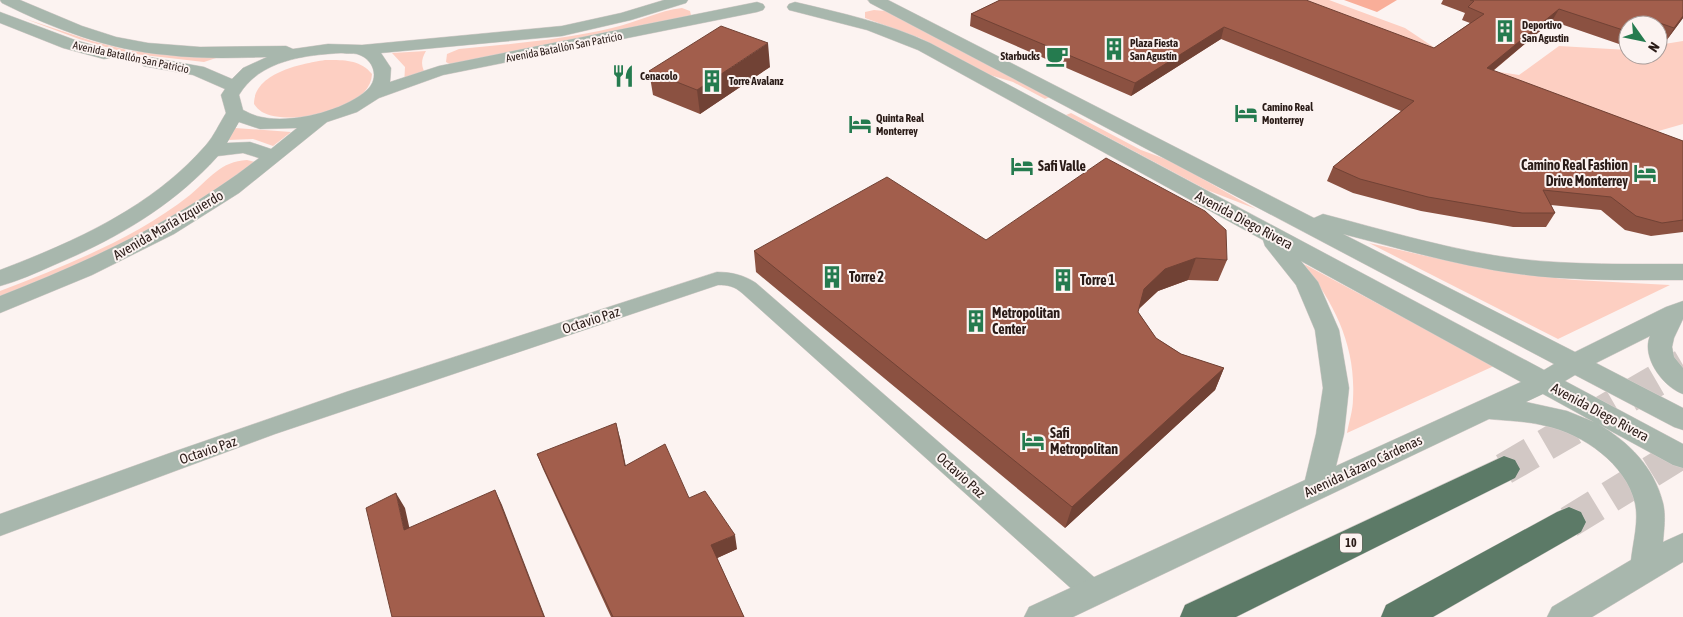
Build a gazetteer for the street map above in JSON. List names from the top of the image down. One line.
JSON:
{"streets":{"highway":["10"],"street":["Avenida Batallón San Patricio","Avenida Diego Rivera","Avenida María Izquierdo","Octavio Paz","Avenida Lázaro Cárdenas"]},"crossings":[["Avenida Batallón San Patricio","Avenida Diego Rivera"],["Avenida Batallón San Patricio","Avenida María Izquierdo"],["Avenida Diego Rivera","Avenida Lázaro Cárdenas"],["Octavio Paz","Avenida Lázaro Cárdenas"]],"places":{"building":["Deportivo San Agustin","Plaza Fiesta San Agustín","Torre Avalanz","Torre 2","Torre 1","Metropolitan Center"],"cafe":["Starbucks"],"restaurant":["Cenacolo"],"hotel":["Camino Real Monterrey","Quinta Real Monterrey","Safi Valle","Camino Real Fashion Drive Monterrey","Safi Metropolitan"]},"north":"bottom right"}
